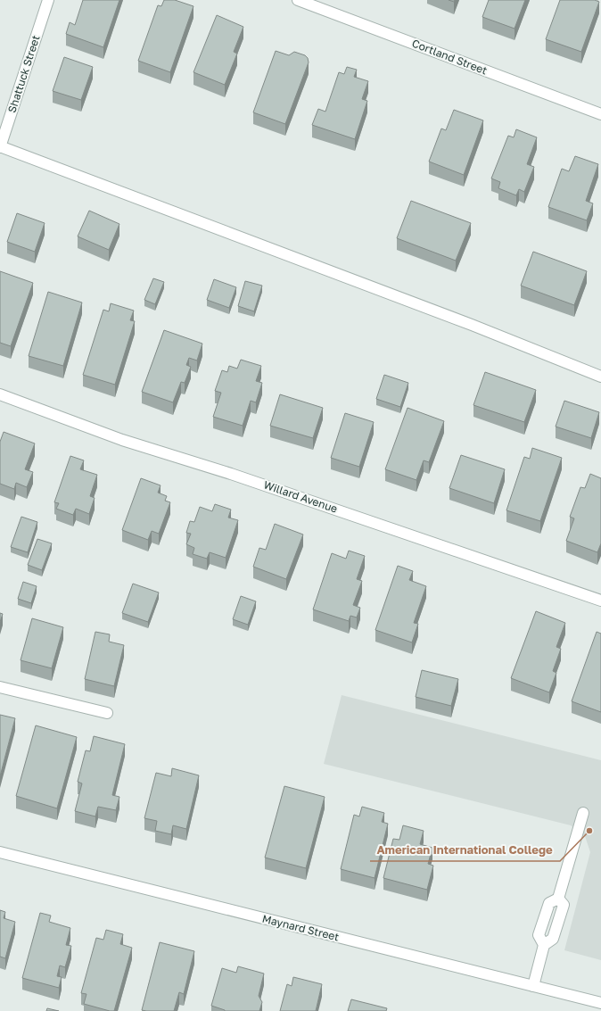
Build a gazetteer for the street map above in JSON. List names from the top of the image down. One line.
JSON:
{"streets":{"street":["Cortland Street","Shattuck Street","Willard Avenue","Maynard Street"]},"places":["American International College"]}
